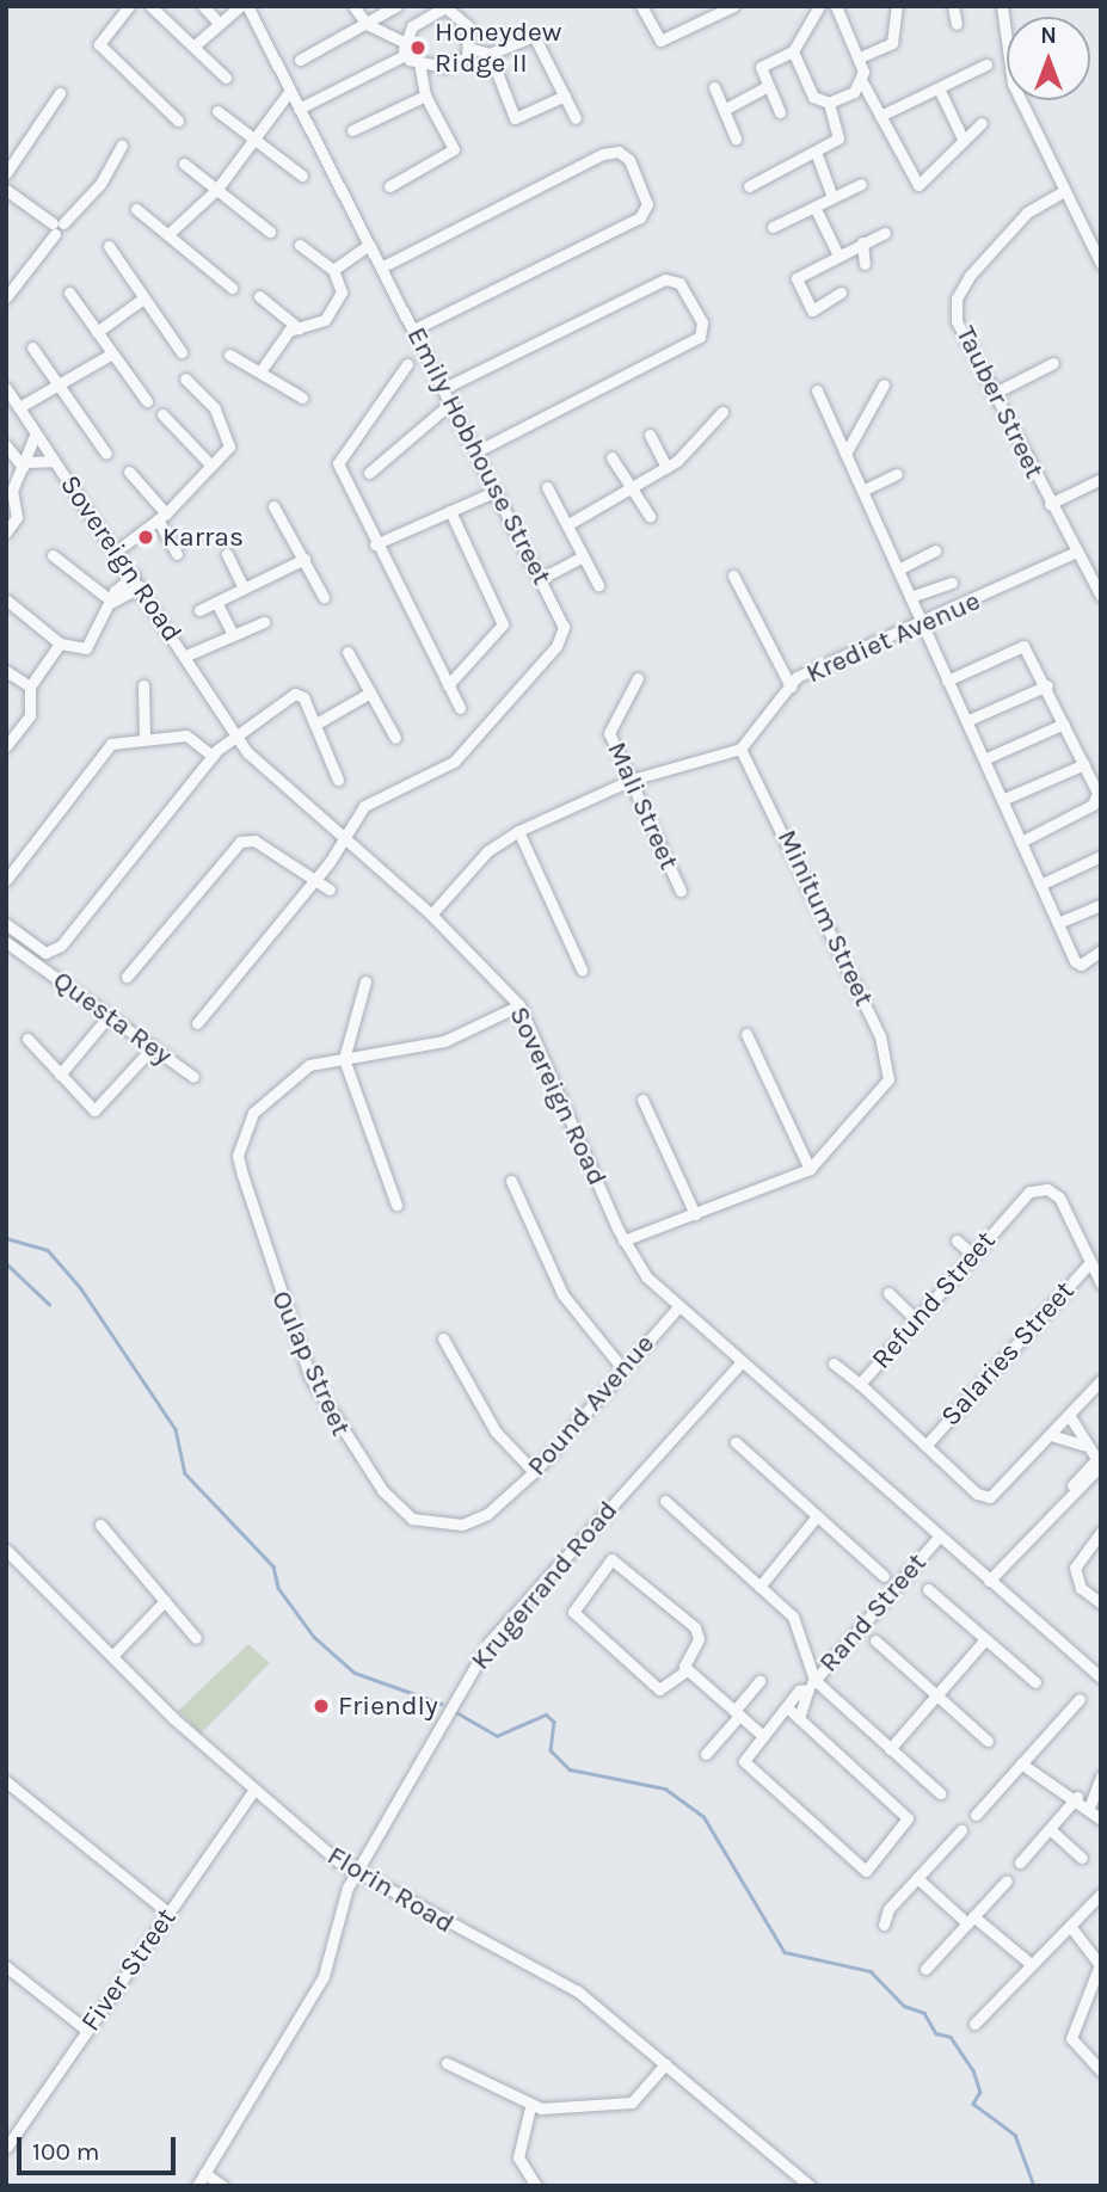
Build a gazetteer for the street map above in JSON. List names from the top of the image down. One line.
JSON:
{"streets":{"street":["Tauber Street","Emily Hobhouse Street","Sovereign Road","Krediet Avenue","Mali Street","Minitum Street","Questa Rey","Refund Street","Salaries Street","Oulap Street","Pound Avenue","Krugerrand Road","Rand Street","Florin Road","Fiver Street"]},"crossings":[["Tauber Street","Krediet Avenue"],["Emily Hobhouse Street","Sovereign Road"],["Sovereign Road","Pound Avenue"],["Sovereign Road","Krugerrand Road"],["Sovereign Road","Rand Street"],["Krediet Avenue","Minitum Street"],["Refund Street","Salaries Street"],["Oulap Street","Pound Avenue"],["Krugerrand Road","Florin Road"],["Florin Road","Fiver Street"]],"places":["Honeydew Ridge II","Karras","Friendly"],"scale_bar":"100 m","north":"top"}
